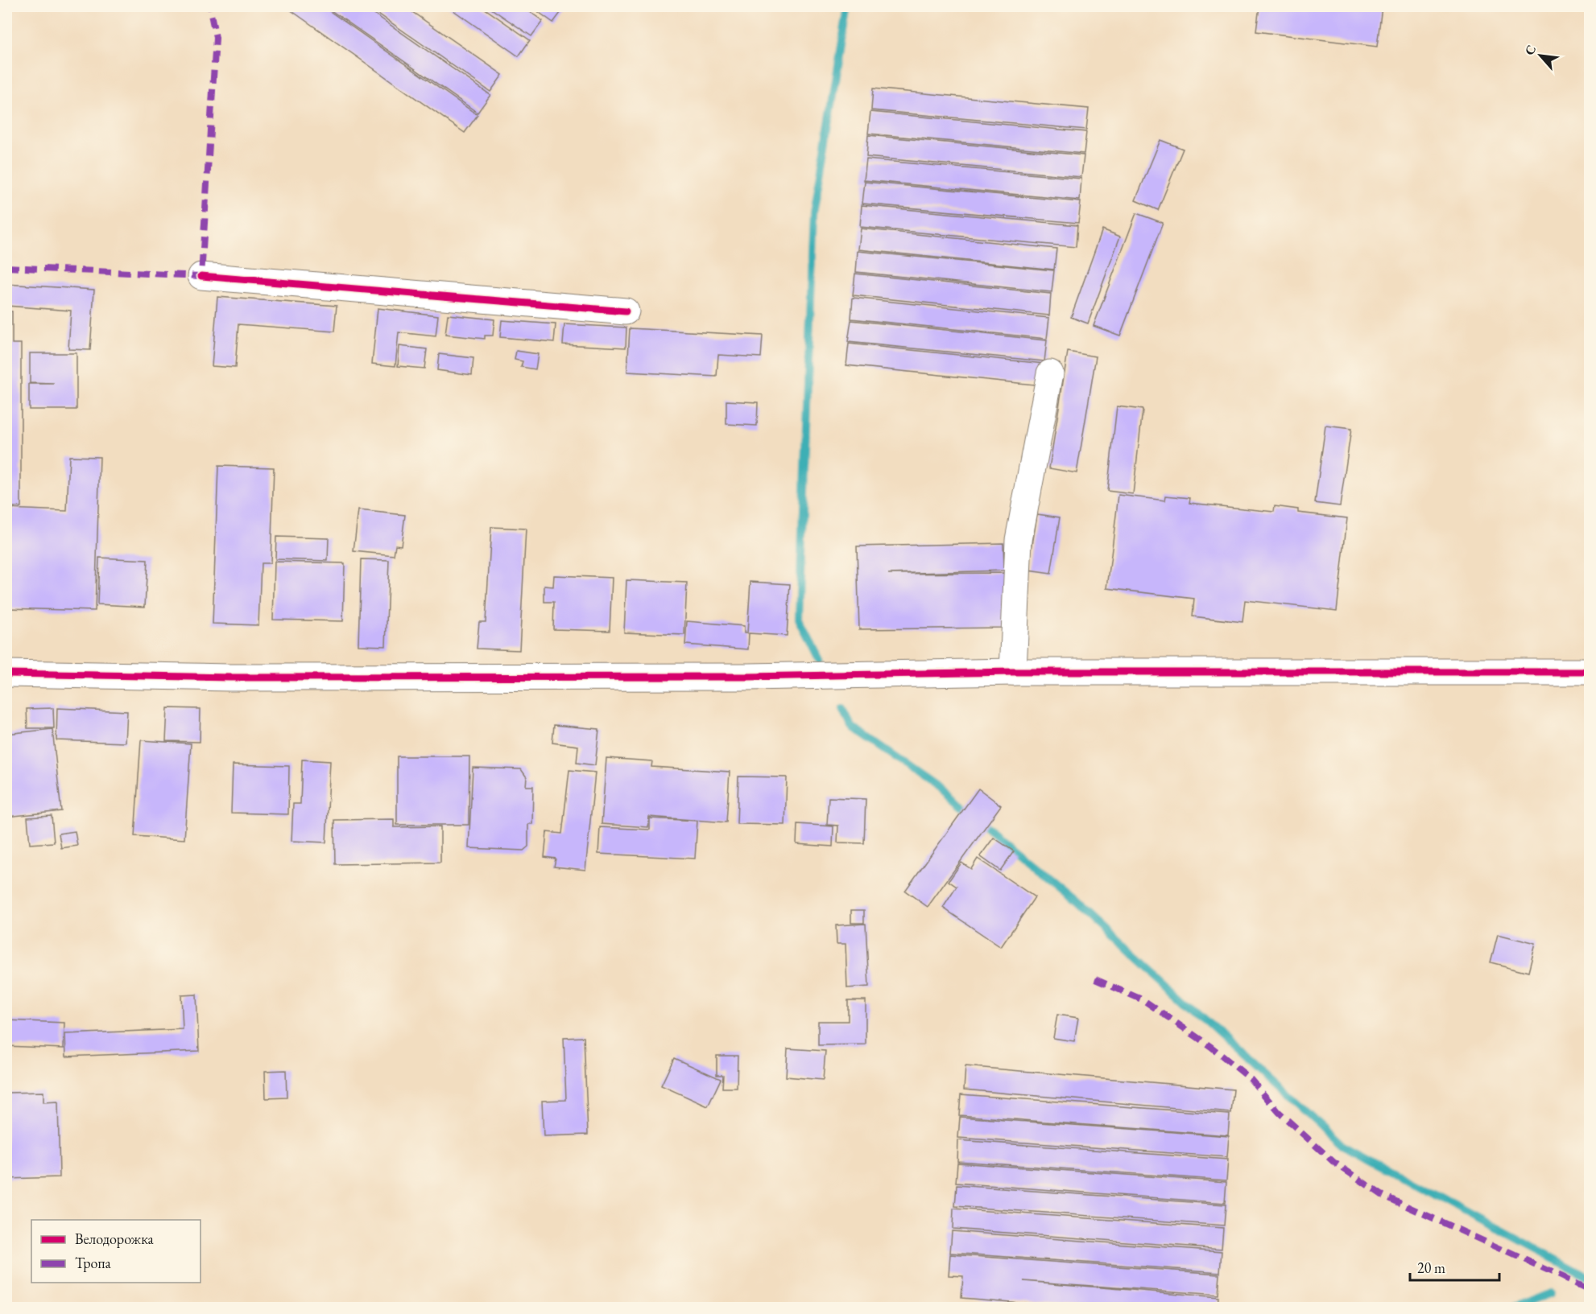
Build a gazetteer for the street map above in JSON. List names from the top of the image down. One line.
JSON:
{"legend":["Велодорожка","Тропа"],"scale_bar":"20 m","north":"top left"}
